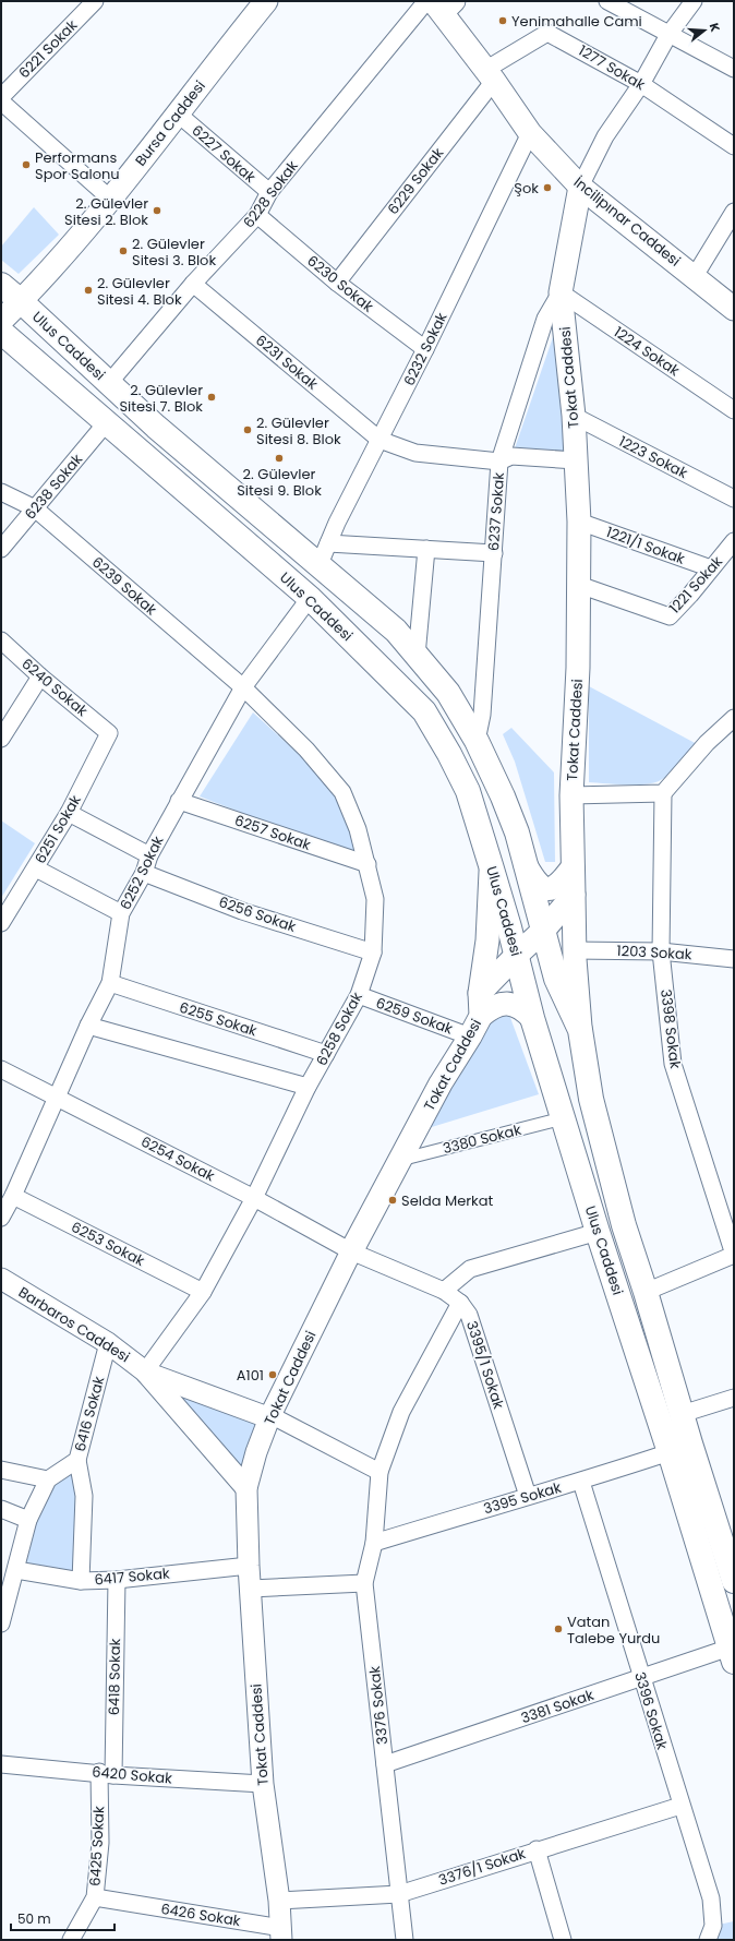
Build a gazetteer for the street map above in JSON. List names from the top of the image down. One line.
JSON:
{"streets":{"main road":["Bursa Caddesi","İncilipınar Caddesi","Ulus Caddesi","Tokat Caddesi"],"street":["6221 Sokak","1277 Sokak","6227 Sokak","6229 Sokak","6228 Sokak","6230 Sokak","6232 Sokak","1224 Sokak","6231 Sokak","1223 Sokak","6238 Sokak","6237 Sokak","1221/1 Sokak","1221 Sokak","6239 Sokak","6240 Sokak","6251 Sokak","6257 Sokak","6252 Sokak","6256 Sokak","1203 Sokak","6259 Sokak","6255 Sokak","6258 Sokak","3398 Sokak","3380 Sokak","6254 Sokak","6253 Sokak","Barbaros Caddesi","3395/1 Sokak","6416 Sokak","3395 Sokak","6417 Sokak","6418 Sokak","3376 Sokak","3381 Sokak","3396 Sokak","6420 Sokak","6425 Sokak","3376/1 Sokak","6426 Sokak"]},"crossings":[["1277 Sokak","6229 Sokak"],["1277 Sokak","İncilipınar Caddesi"],["Bursa Caddesi","6227 Sokak"],["Bursa Caddesi","Ulus Caddesi"],["6227 Sokak","6228 Sokak"],["6229 Sokak","İncilipınar Caddesi"],["6229 Sokak","6230 Sokak"],["6228 Sokak","İncilipınar Caddesi"],["6228 Sokak","6230 Sokak"],["6228 Sokak","Ulus Caddesi"],["6228 Sokak","6231 Sokak"],["İncilipınar Caddesi","6232 Sokak"],["İncilipınar Caddesi","Tokat Caddesi"],["6230 Sokak","6232 Sokak"],["Ulus Caddesi","6232 Sokak"],["Ulus Caddesi","Tokat Caddesi"],["Ulus Caddesi","6238 Sokak"],["Ulus Caddesi","6237 Sokak"],["Ulus Caddesi","6252 Sokak"],["Ulus Caddesi","3380 Sokak"],["Ulus Caddesi","3395 Sokak"],["Ulus Caddesi","3381 Sokak"],["6232 Sokak","6231 Sokak"],["1224 Sokak","Tokat Caddesi"],["1224 Sokak","6237 Sokak"],["6231 Sokak","Tokat Caddesi"],["6231 Sokak","6237 Sokak"],["Tokat Caddesi","1223 Sokak"],["Tokat Caddesi","6237 Sokak"],["Tokat Caddesi","1221/1 Sokak"],["Tokat Caddesi","1221 Sokak"],["Tokat Caddesi","1203 Sokak"],["Tokat Caddesi","6259 Sokak"],["Tokat Caddesi","3380 Sokak"],["Tokat Caddesi","6254 Sokak"],["Tokat Caddesi","Barbaros Caddesi"],["Tokat Caddesi","3395/1 Sokak"],["Tokat Caddesi","6417 Sokak"],["Tokat Caddesi","6420 Sokak"],["Tokat Caddesi","3376/1 Sokak"],["Tokat Caddesi","6426 Sokak"],["6238 Sokak","6239 Sokak"],["1221/1 Sokak","1221 Sokak"],["6239 Sokak","6252 Sokak"],["6239 Sokak","6258 Sokak"],["6240 Sokak","6251 Sokak"],["6257 Sokak","6252 Sokak"],["6257 Sokak","6258 Sokak"],["6252 Sokak","6256 Sokak"],["6252 Sokak","6255 Sokak"],["6252 Sokak","6258 Sokak"],["6252 Sokak","6254 Sokak"],["6252 Sokak","6253 Sokak"],["6256 Sokak","6258 Sokak"],["1203 Sokak","3398 Sokak"],["6259 Sokak","6258 Sokak"],["6255 Sokak","6258 Sokak"],["6258 Sokak","6254 Sokak"],["6258 Sokak","6253 Sokak"],["6258 Sokak","Barbaros Caddesi"],["6254 Sokak","3395/1 Sokak"],["Barbaros Caddesi","6416 Sokak"],["3395/1 Sokak","3395 Sokak"],["3395/1 Sokak","3376 Sokak"],["6416 Sokak","6417 Sokak"],["3395 Sokak","3376 Sokak"],["3395 Sokak","3396 Sokak"],["6417 Sokak","6418 Sokak"],["6418 Sokak","6420 Sokak"],["6418 Sokak","6425 Sokak"],["3376 Sokak","3381 Sokak"],["3376 Sokak","3376/1 Sokak"],["3381 Sokak","3396 Sokak"],["3396 Sokak","3376/1 Sokak"],["6420 Sokak","6425 Sokak"],["6425 Sokak","6426 Sokak"]],"places":["Yenimahalle Cami","Performans Spor Salonu","Şok","2. Gülevler Sitesi 2. Blok","2. Gülevler Sitesi 3. Blok","2. Gülevler Sitesi 4. Blok","2. Gülevler Sitesi 7. Blok","2. Gülevler Sitesi 8. Blok","2. Gülevler Sitesi 9. Blok","Selda Merkat","A101","Vatan Talebe Yurdu"],"scale_bar":"50 m","north":"right"}
